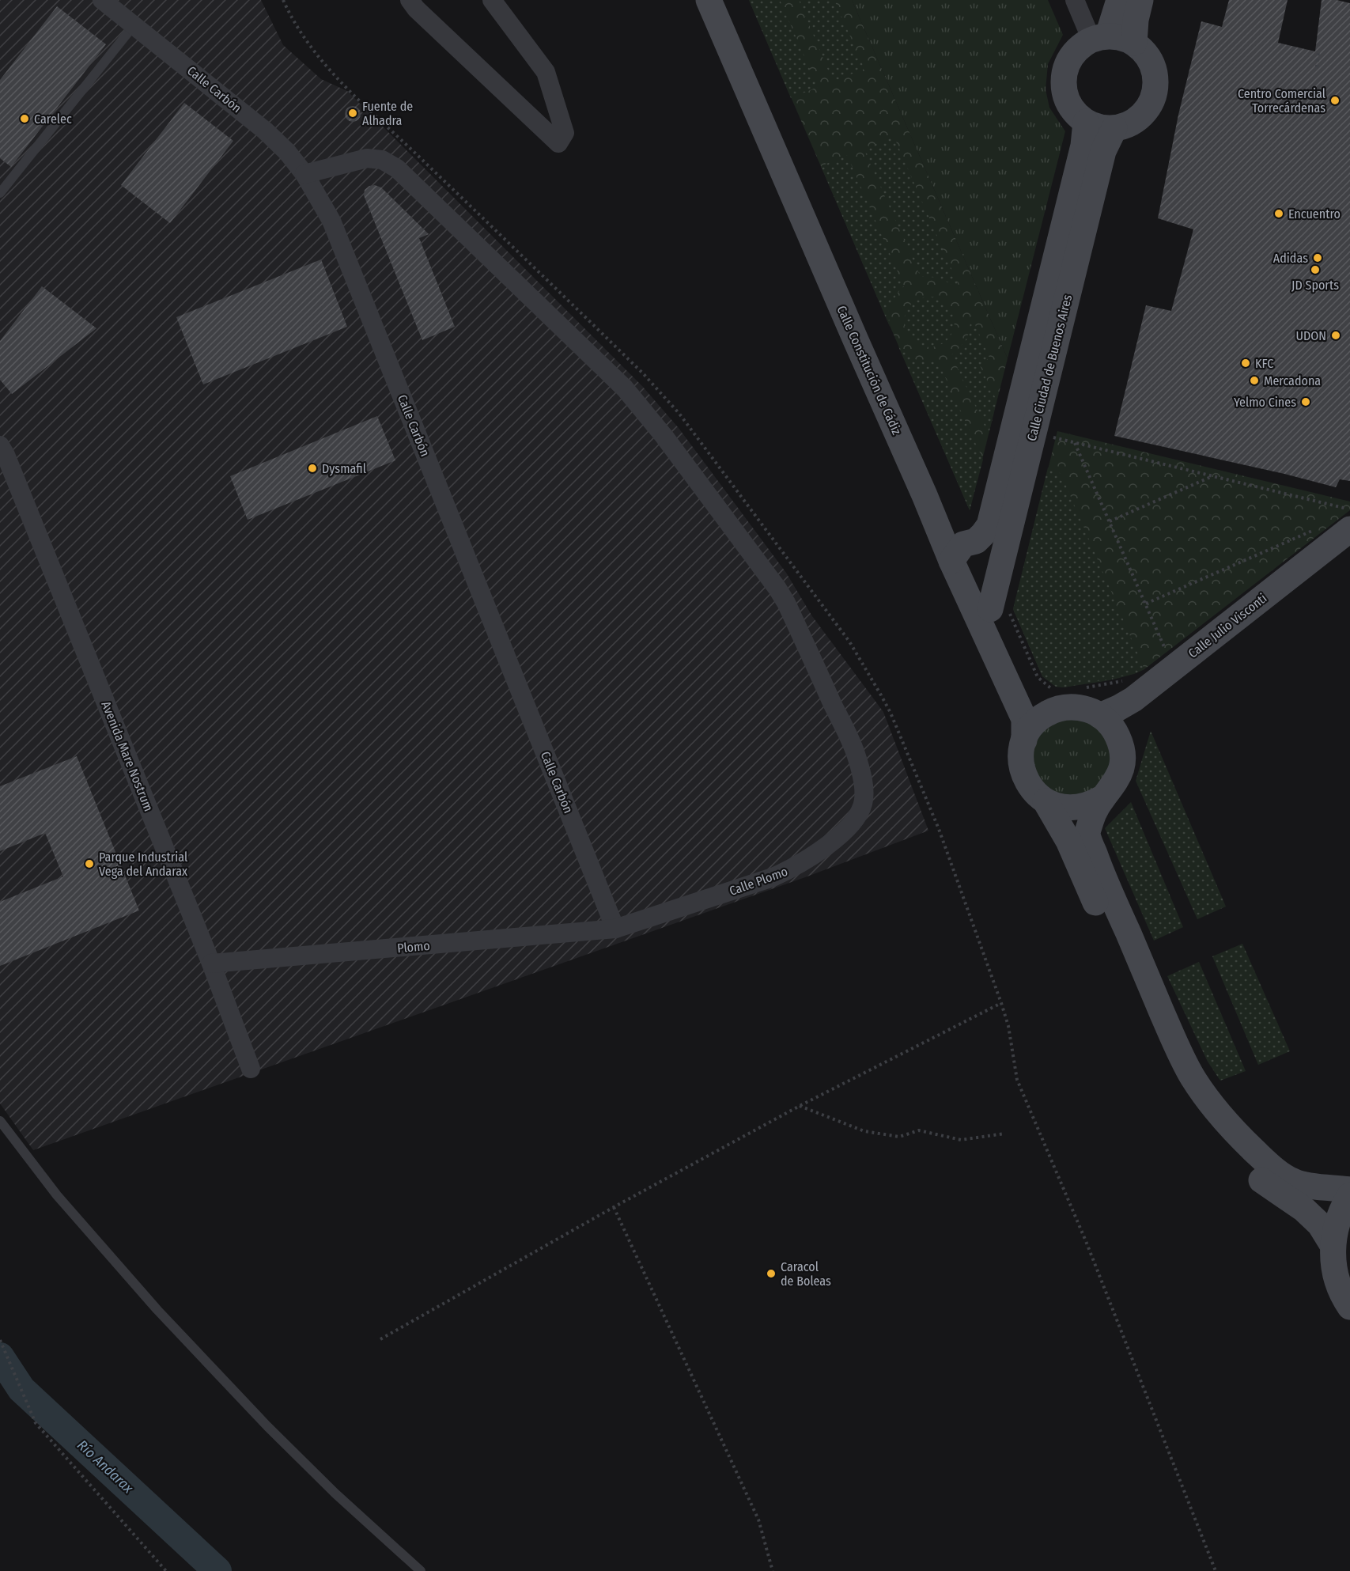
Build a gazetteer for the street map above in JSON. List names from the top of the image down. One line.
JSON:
{"streets":{"street":["Calle Carbón","Calle Ciudad de Buenos Aires","Calle Constitución de Cádiz","Calle Julio Visconti","Avenida Mare Nostrum","Calle Plomo","Plomo"]},"crossings":[["Calle Carbón","Calle Plomo"],["Calle Carbón","Plomo"],["Calle Ciudad de Buenos Aires","Calle Constitución de Cádiz"],["Calle Constitución de Cádiz","Calle Julio Visconti"],["Avenida Mare Nostrum","Plomo"],["Calle Plomo","Plomo"]],"water":["Río Andarax"],"places":["Centro Comercial Torrecárdenas","Fuente de Alhadra","Carelec","Encuentro","Adidas","JD Sports","UDON","KFC","Mercadona","Yelmo Cines","Dysmafil","Parque Industrial Vega del Andarax","Caracol de Boleas"]}
